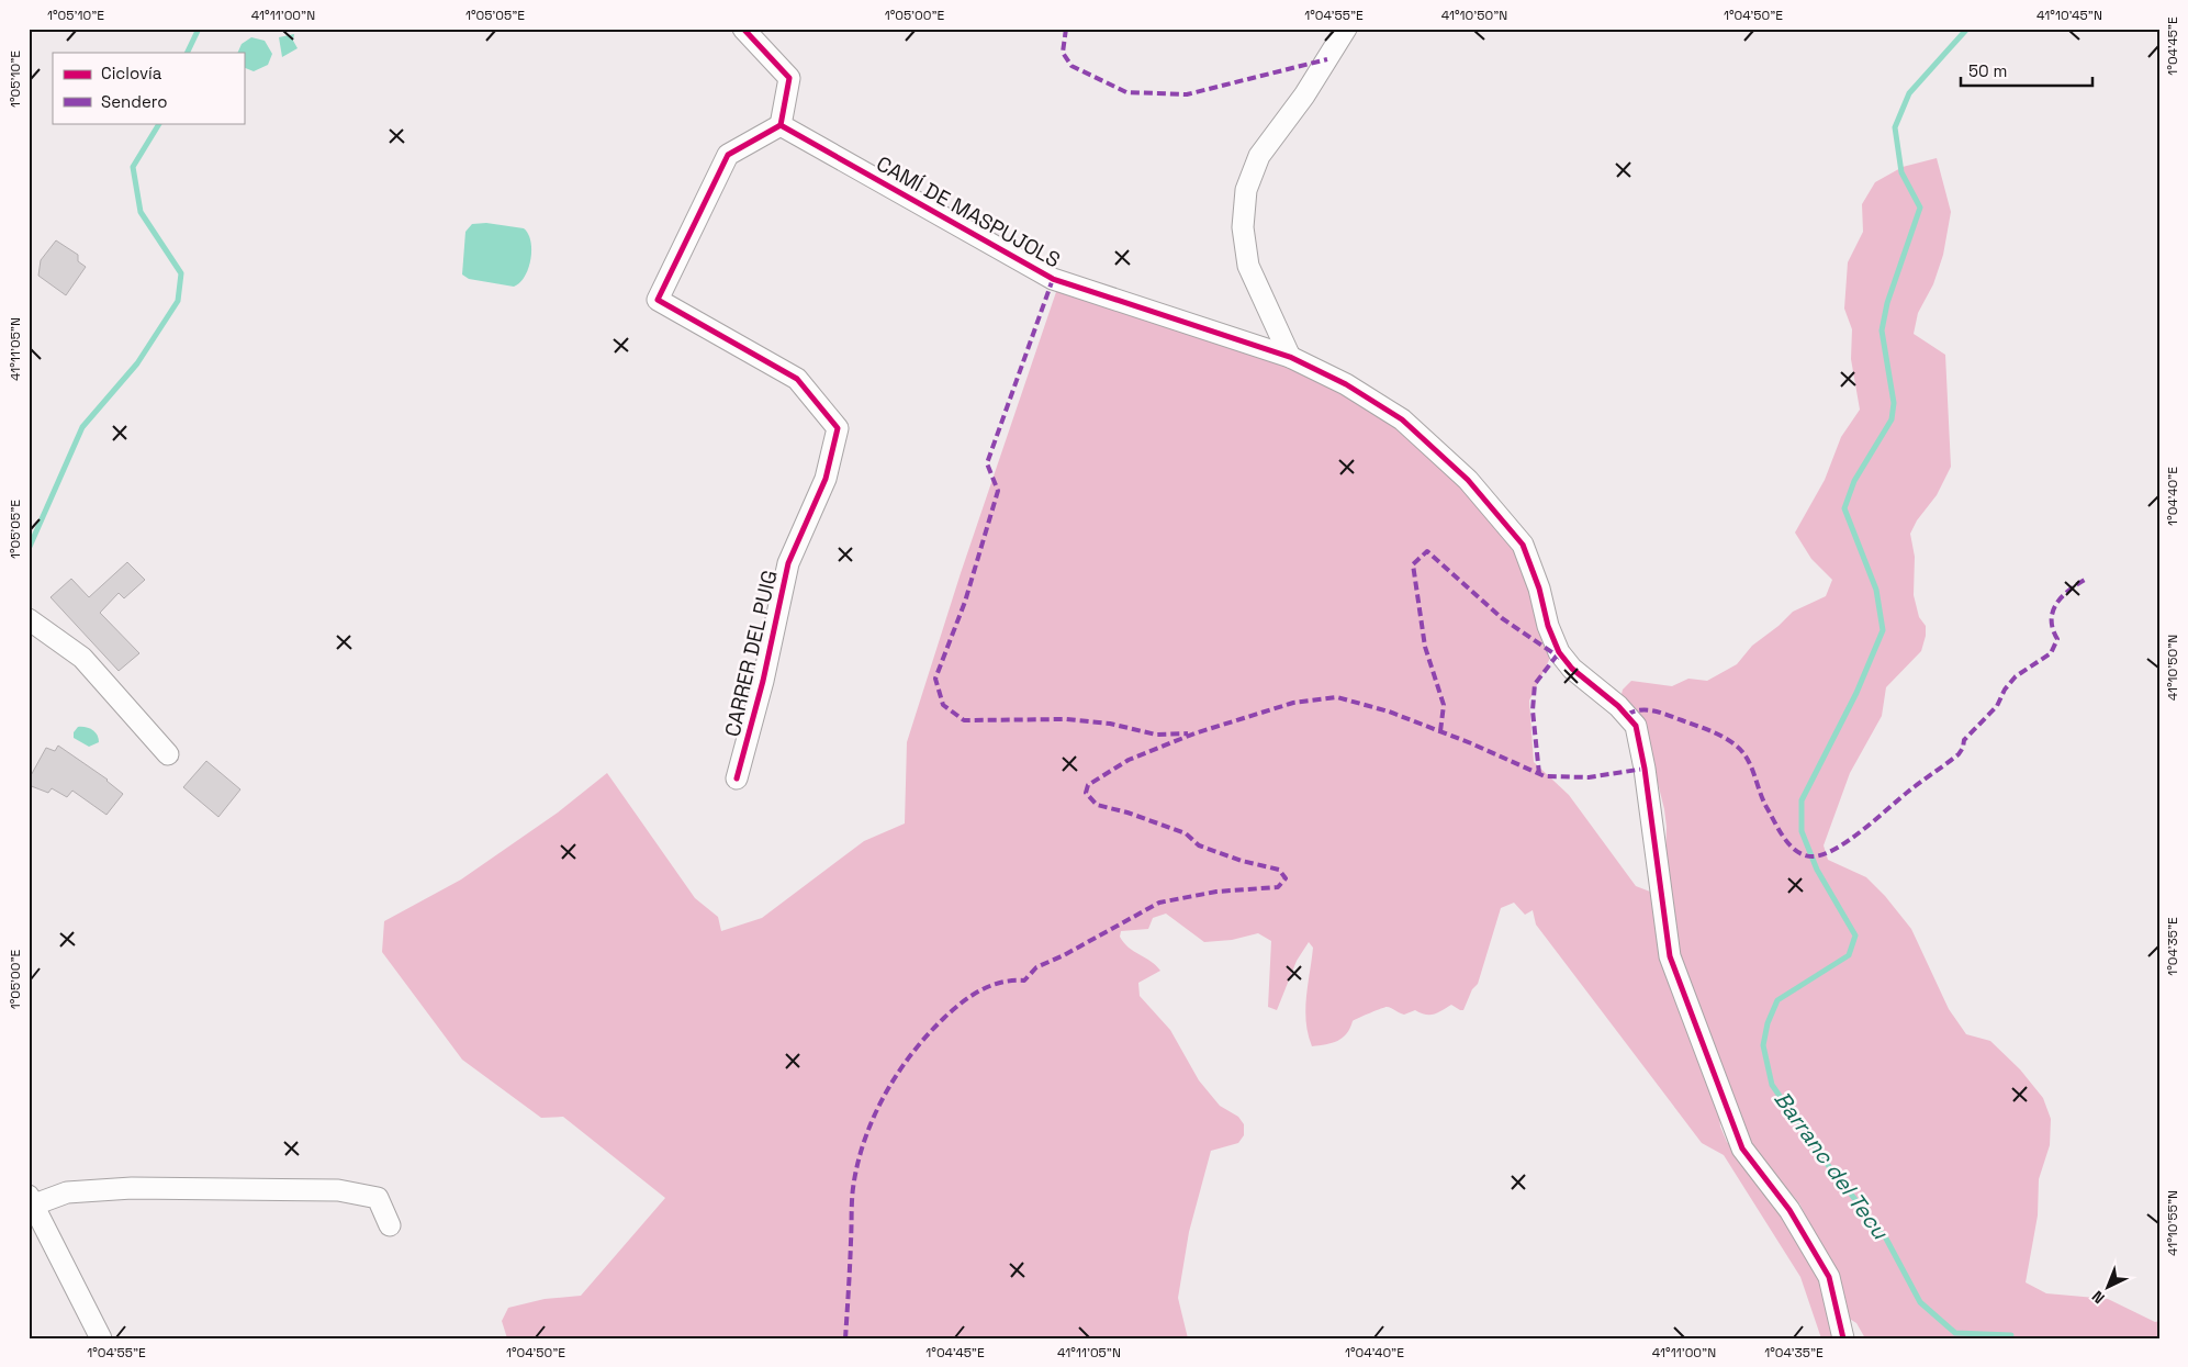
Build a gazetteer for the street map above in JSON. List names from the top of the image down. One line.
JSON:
{"streets":{"street":["CAMÍ DE MASPUJOLS","CARRER DEL PUIG"]},"crossings":[["CAMÍ DE MASPUJOLS","CARRER DEL PUIG"]],"water":["Barranc del Tecu"],"legend":["Ciclovía","Sendero"],"scale_bar":"50 m","north":"bottom left","coordinates":["1°05'10\"E","41°11'00\"N","1°05'05\"E","1°05'00\"E","1°04'55\"E","41°10'50\"N","1°04'50\"E","41°10'45\"N","1°04'45\"E","41°11'05\"N","1°04'40\"E","1°04'35\"E","41°10'55\"N"]}
